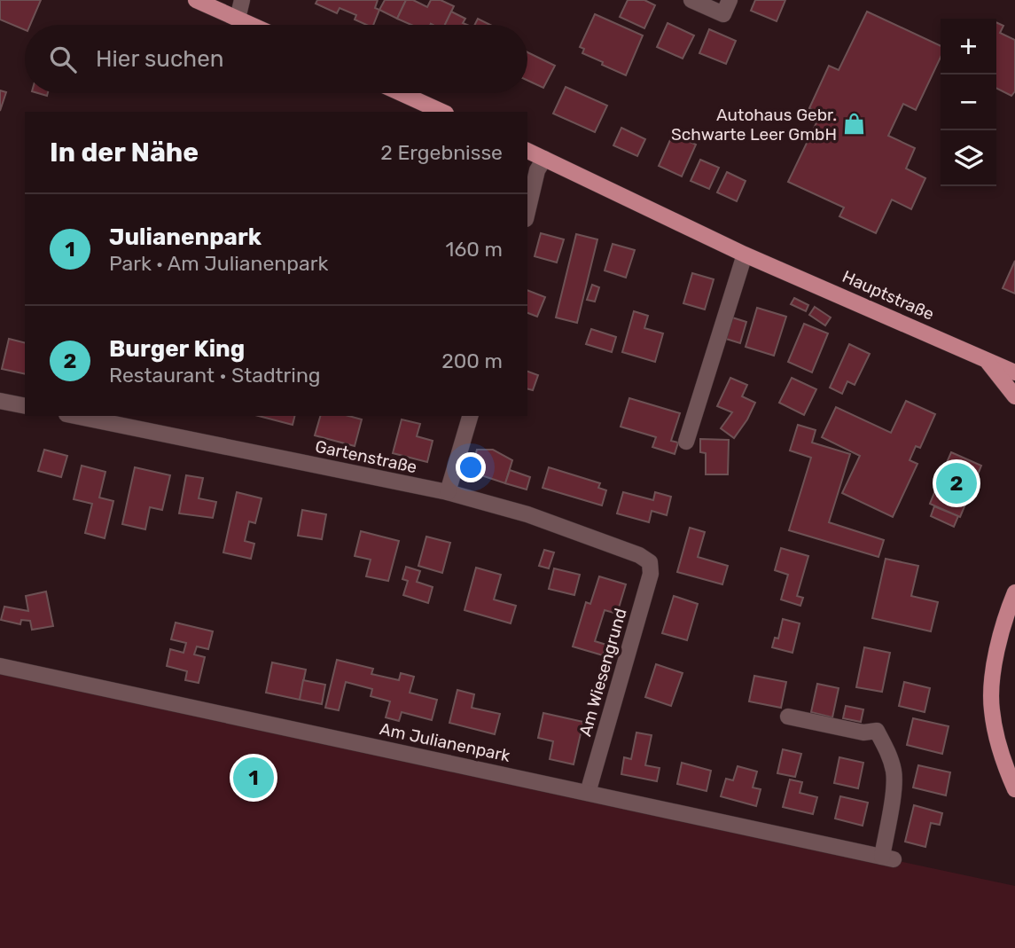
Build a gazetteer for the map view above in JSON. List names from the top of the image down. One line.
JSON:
{"streets":{"main road":["Hauptstraße"],"street":["Gartenstraße","Am Wiesengrund","Am Julianenpark"]},"crossings":[["Gartenstraße","Am Wiesengrund"],["Am Wiesengrund","Am Julianenpark"]],"places":{"shop":["Autohaus Gebr. Schwarte Leer GmbH"]},"page":{"map_buttons":["+","−"],"search":"Hier suchen","heading":["In der Nähe","2 Ergebnisse"],"list":[{"mark":"1","name":"Julianenpark","note":"Park · Am Julianenpark","value":"160 m"},{"mark":"2","name":"Burger King","note":"Restaurant · Stadtring","value":"200 m"}],"pins":["2","1"]}}
